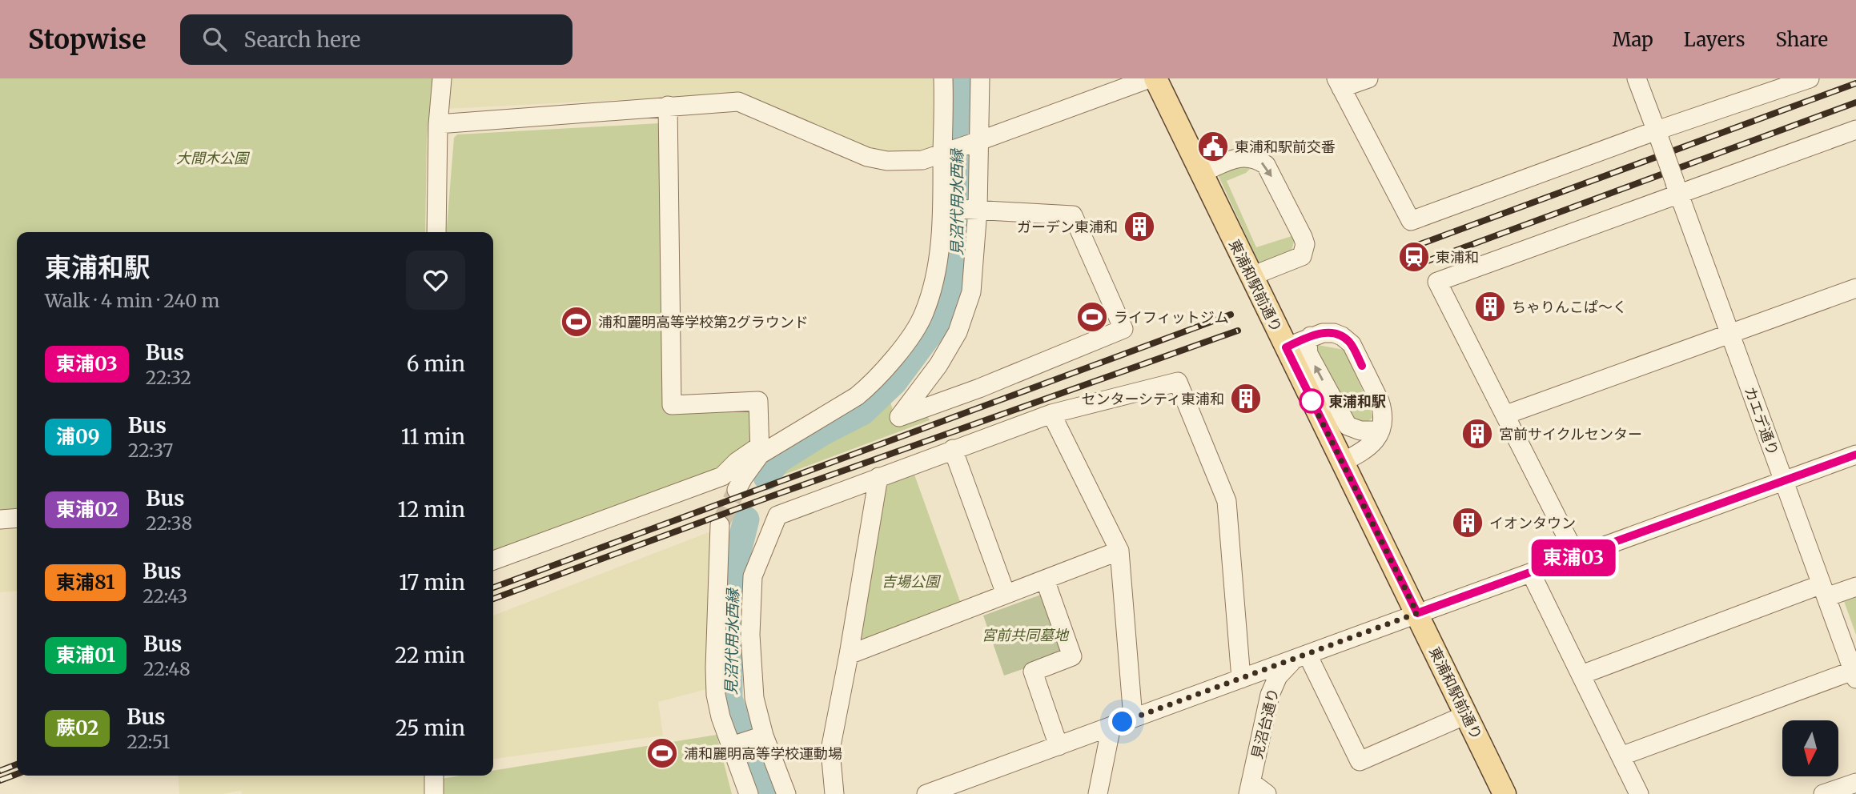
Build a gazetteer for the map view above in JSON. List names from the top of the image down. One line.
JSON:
{"streets":{"main road":["東浦和駅前通り"],"street":["カエデ通り","見沼台通り"]},"water":["見沼代用水西縁"],"parks":["大間木公園","吉場公園","宮前共同墓地"],"places":{"public building":["東浦和駅前交番"],"building":["ガーデン東浦和","ちゃりんこぱ～く","センターシティ東浦和","宮前サイクルセンター","イオンタウン"],"station":["東浦和"],"sports":["ライフィットジム","浦和麗明高等学校第2グラウンド","浦和麗明高等学校運動場"],"other":["東浦和駅"]},"lines":["bus line 東浦03"],"north":"bottom","page":{"header":"Stopwise","search":"Search here","nav":["Map","Layers","Share"],"on_map":"東浦03","heading":["東浦和駅","Walk · 4 min · 240 m"],"list":[{"mark":"東浦03","name":"Bus","note":"22:32","value":"6 min"},{"mark":"浦09","name":"Bus","note":"22:37","value":"11 min"},{"mark":"東浦02","name":"Bus","note":"22:38","value":"12 min"},{"mark":"東浦81","name":"Bus","note":"22:43","value":"17 min"},{"mark":"東浦01","name":"Bus","note":"22:48","value":"22 min"},{"mark":"蕨02","name":"Bus","note":"22:51","value":"25 min"}]}}
